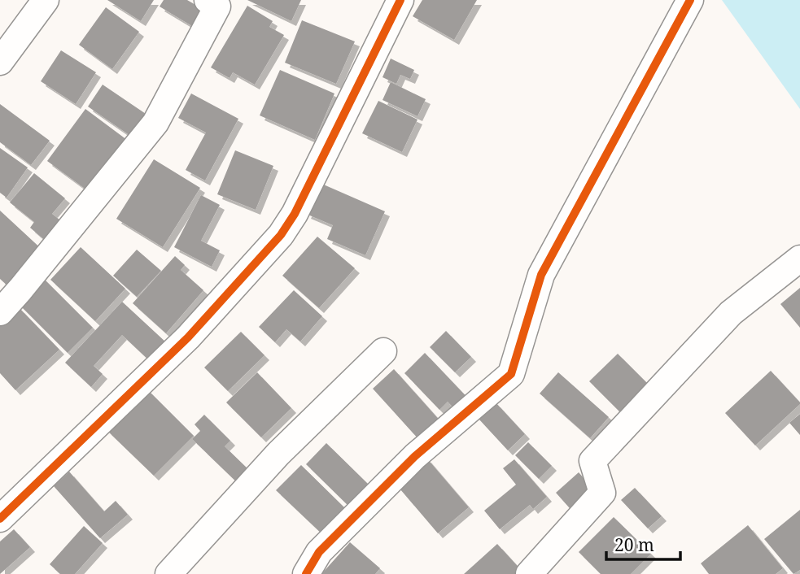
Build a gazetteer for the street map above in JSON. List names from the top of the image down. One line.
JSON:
{"scale_bar":"20 m"}
